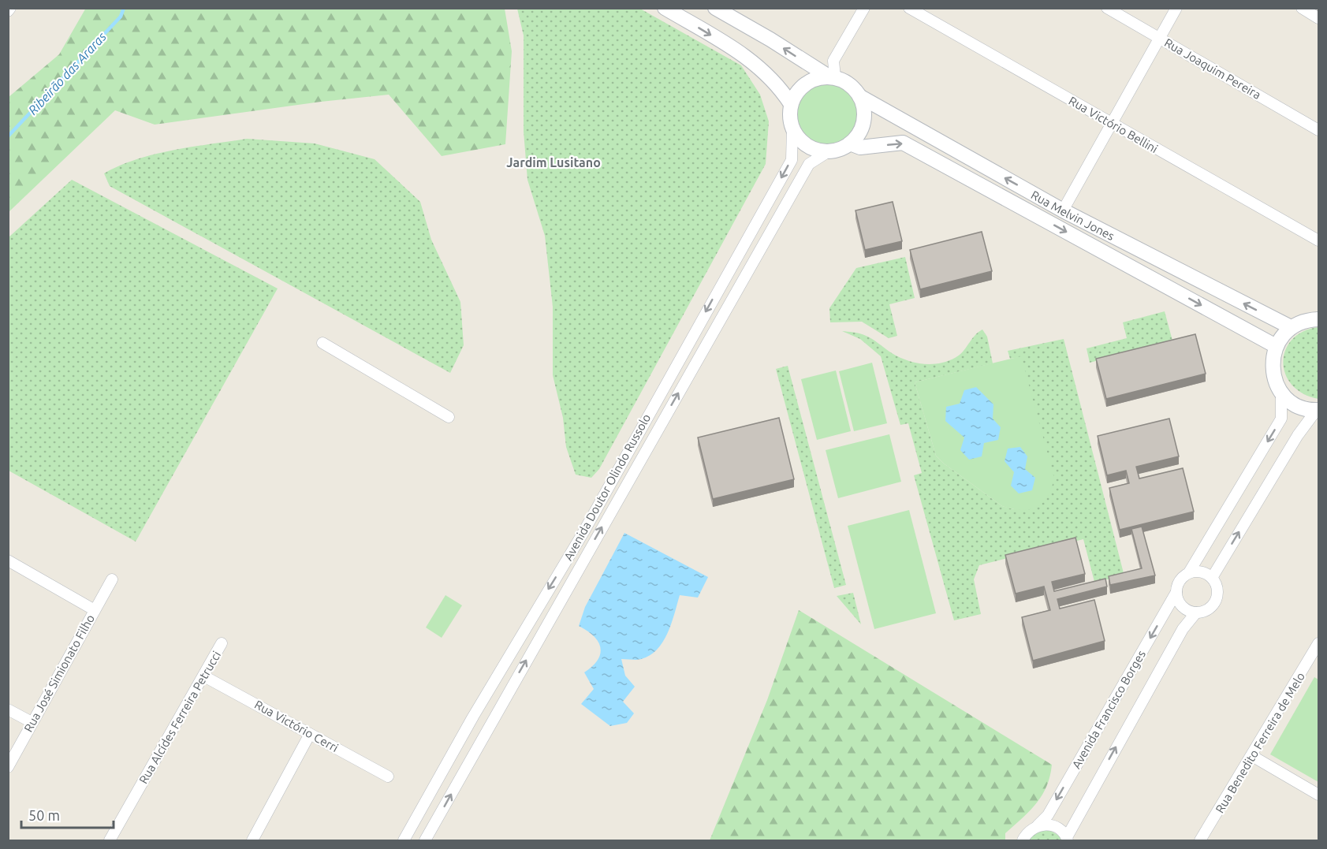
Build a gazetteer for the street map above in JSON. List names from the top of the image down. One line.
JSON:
{"streets":{"street":["Rua Joaquim Pereira","Rua Victório Bellini","Rua Melvin Jones","Avenida Doutor Olindo Russolo","Rua José Simionato Filho","Avenida Francisco Borges","Rua Alcídes Ferreira Petrucci","Rua Victório Cerri","Rua Benedito Ferreira de Melo"]},"crossings":[["Rua Melvin Jones","Avenida Doutor Olindo Russolo"],["Rua Alcídes Ferreira Petrucci","Rua Victório Cerri"]],"districts":["Jardim Lusitano"],"water":["Ribeirão das Araras"],"scale_bar":"50 m"}
